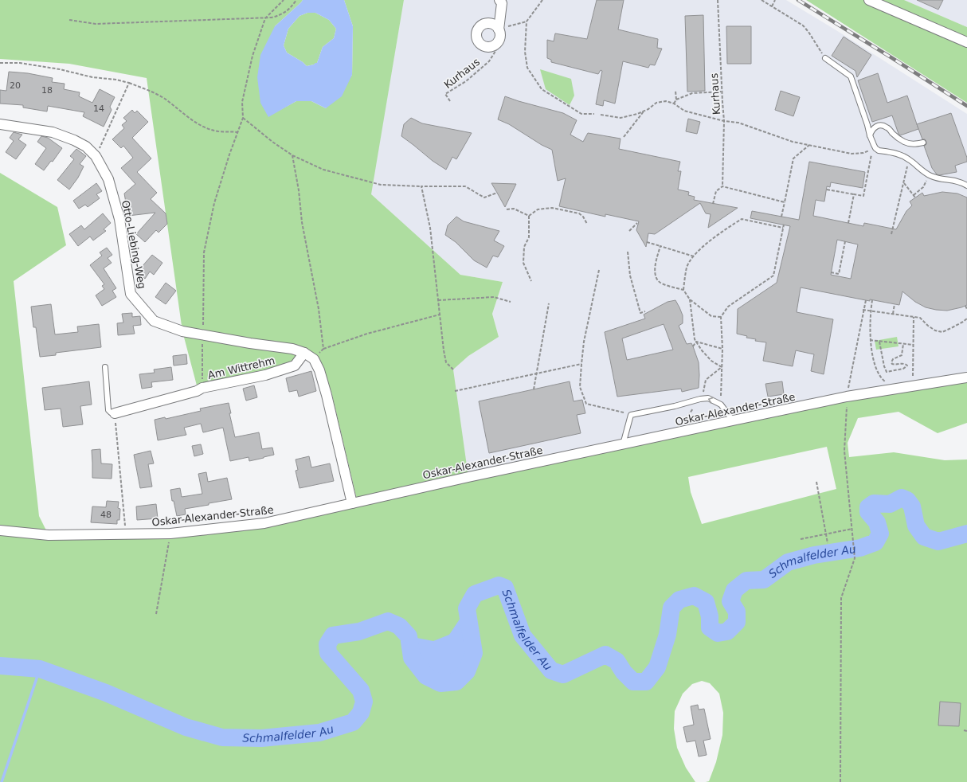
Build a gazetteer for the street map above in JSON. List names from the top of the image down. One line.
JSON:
{"streets":{"street":["Otto-Liebing-Weg","Am Wittrehm","Oskar-Alexander-Straße"],"path":["Kurhaus"]},"crossings":[["Otto-Liebing-Weg","Am Wittrehm"]],"water":["Schmalfelder Au"],"house_numbers":["20","18","14","48"]}
